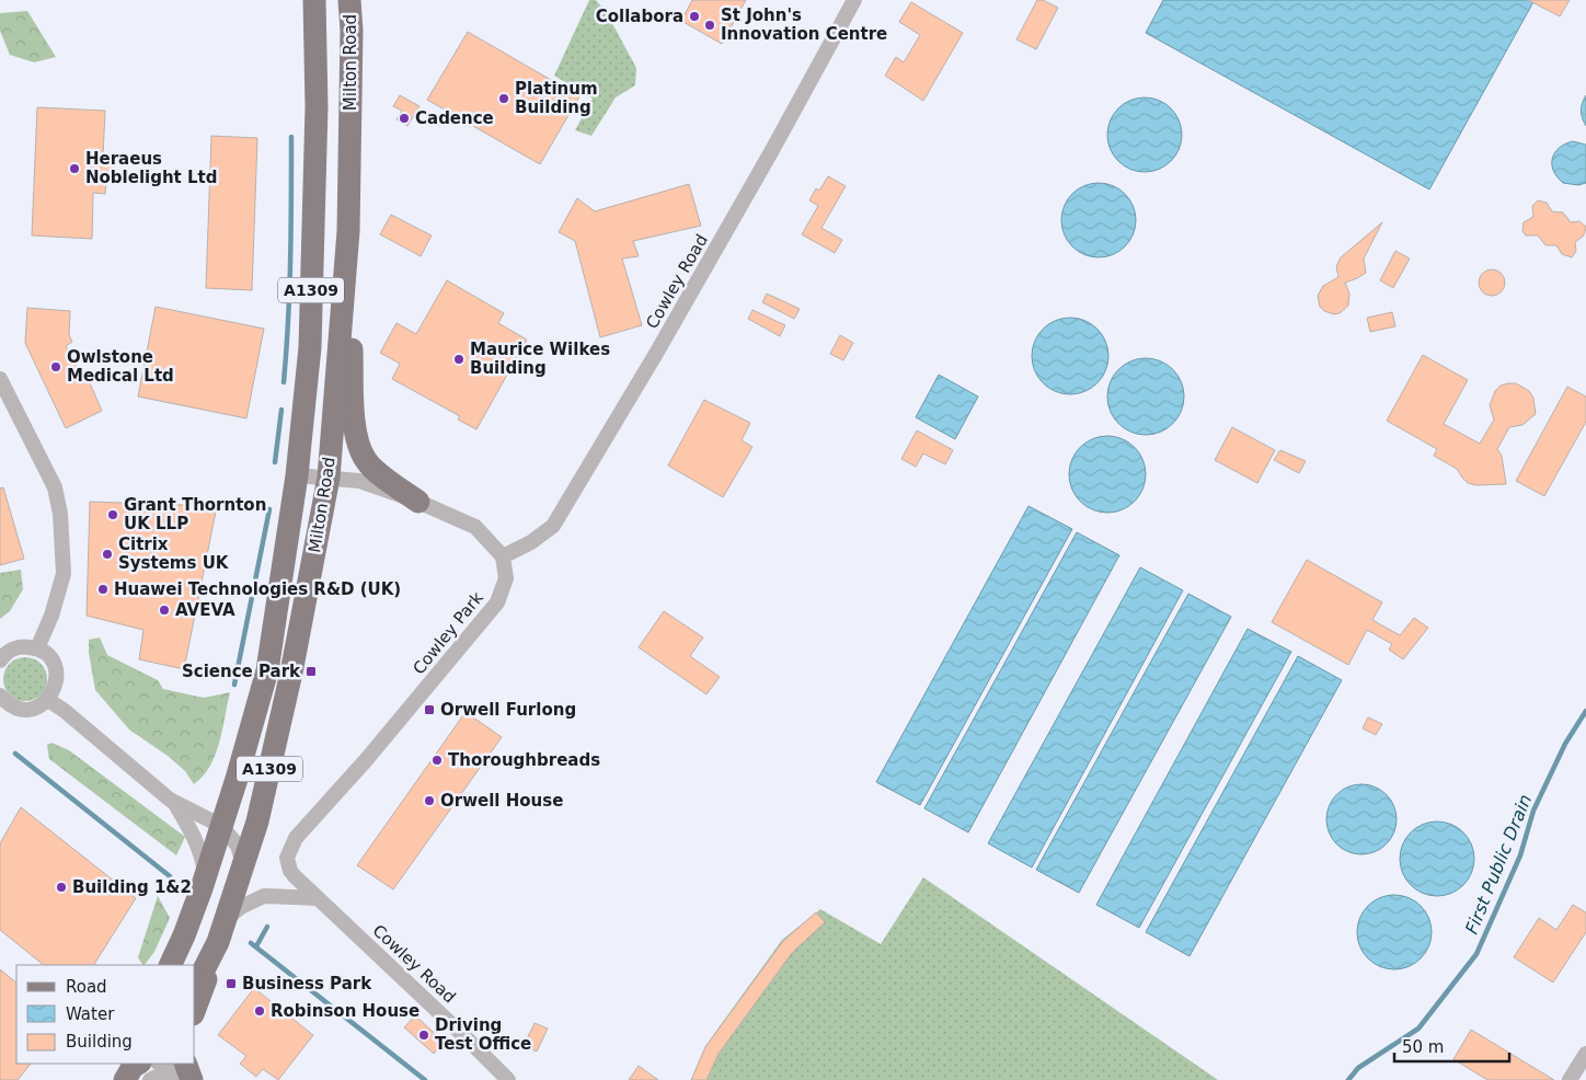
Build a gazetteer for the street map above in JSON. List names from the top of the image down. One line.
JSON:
{"streets":{"main road":["Milton Road","A1309"],"street":["Cowley Road","Cowley Park"]},"crossings":[["Milton Road","A1309"],["Cowley Road","Cowley Park"]],"water":["First Public Drain"],"places":{"other":["Collabora","St John's Innovation Centre","Platinum Building","Cadence","Heraeus Noblelight Ltd","Maurice Wilkes Building","Owlstone Medical Ltd","Grant Thornton UK LLP","Citrix Systems UK","Huawei Technologies R&D (UK)","AVEVA","Thoroughbreads","Orwell House","Building 1&2","Robinson House","Driving Test Office"],"transit":["Science Park","Orwell Furlong","Business Park"]},"legend":["Road","Water","Building"],"scale_bar":"50 m"}
